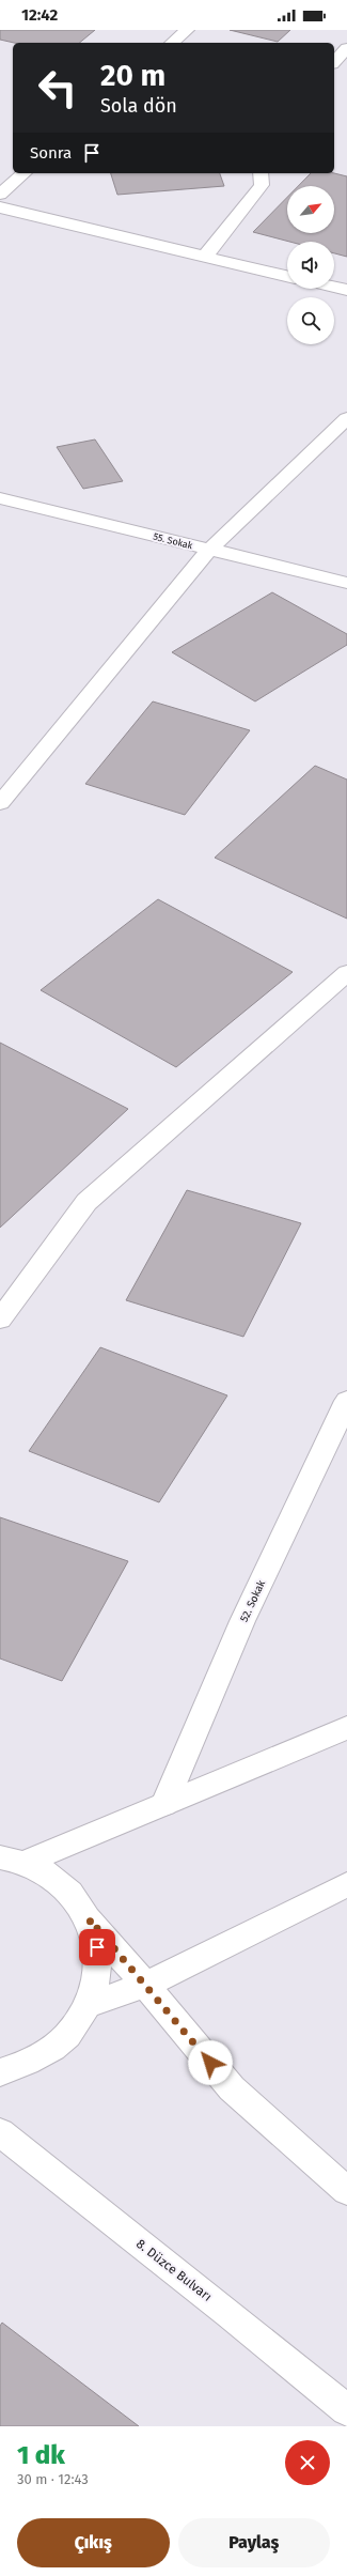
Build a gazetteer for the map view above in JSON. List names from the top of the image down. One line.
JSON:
{"streets":{"street":["55. Sokak","52. Sokak","8. Düzce Bulvarı"]},"north":"top right","page":{"status":"12:42","turn":["20 m","Sola dön"],"then":"Sonra","heading":["1 dk","30 m · 12:43"],"buttons":["Çıkış","Paylaş"]}}
